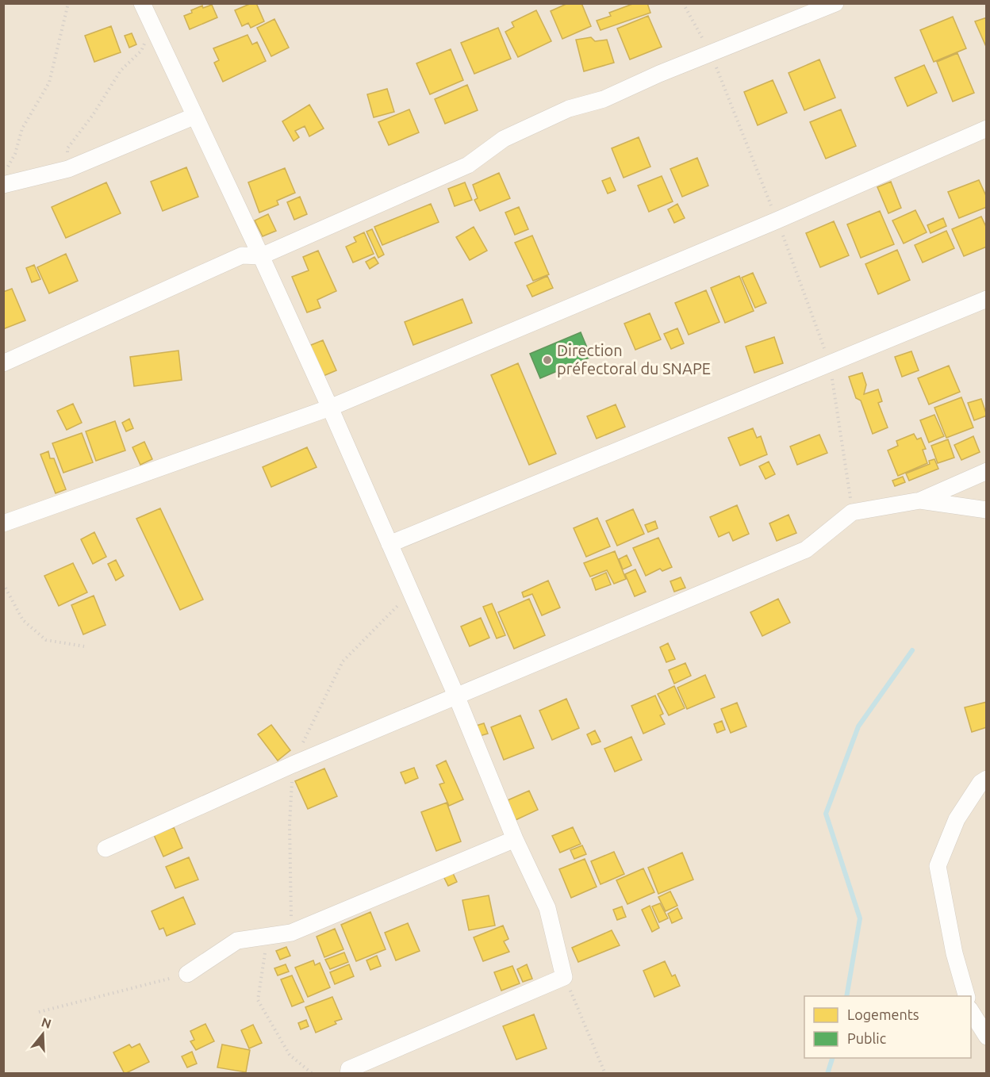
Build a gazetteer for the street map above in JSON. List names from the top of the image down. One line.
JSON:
{"places":["Direction préfectoral du SNAPE"],"legend":["Logements","Public"],"north":"top"}
